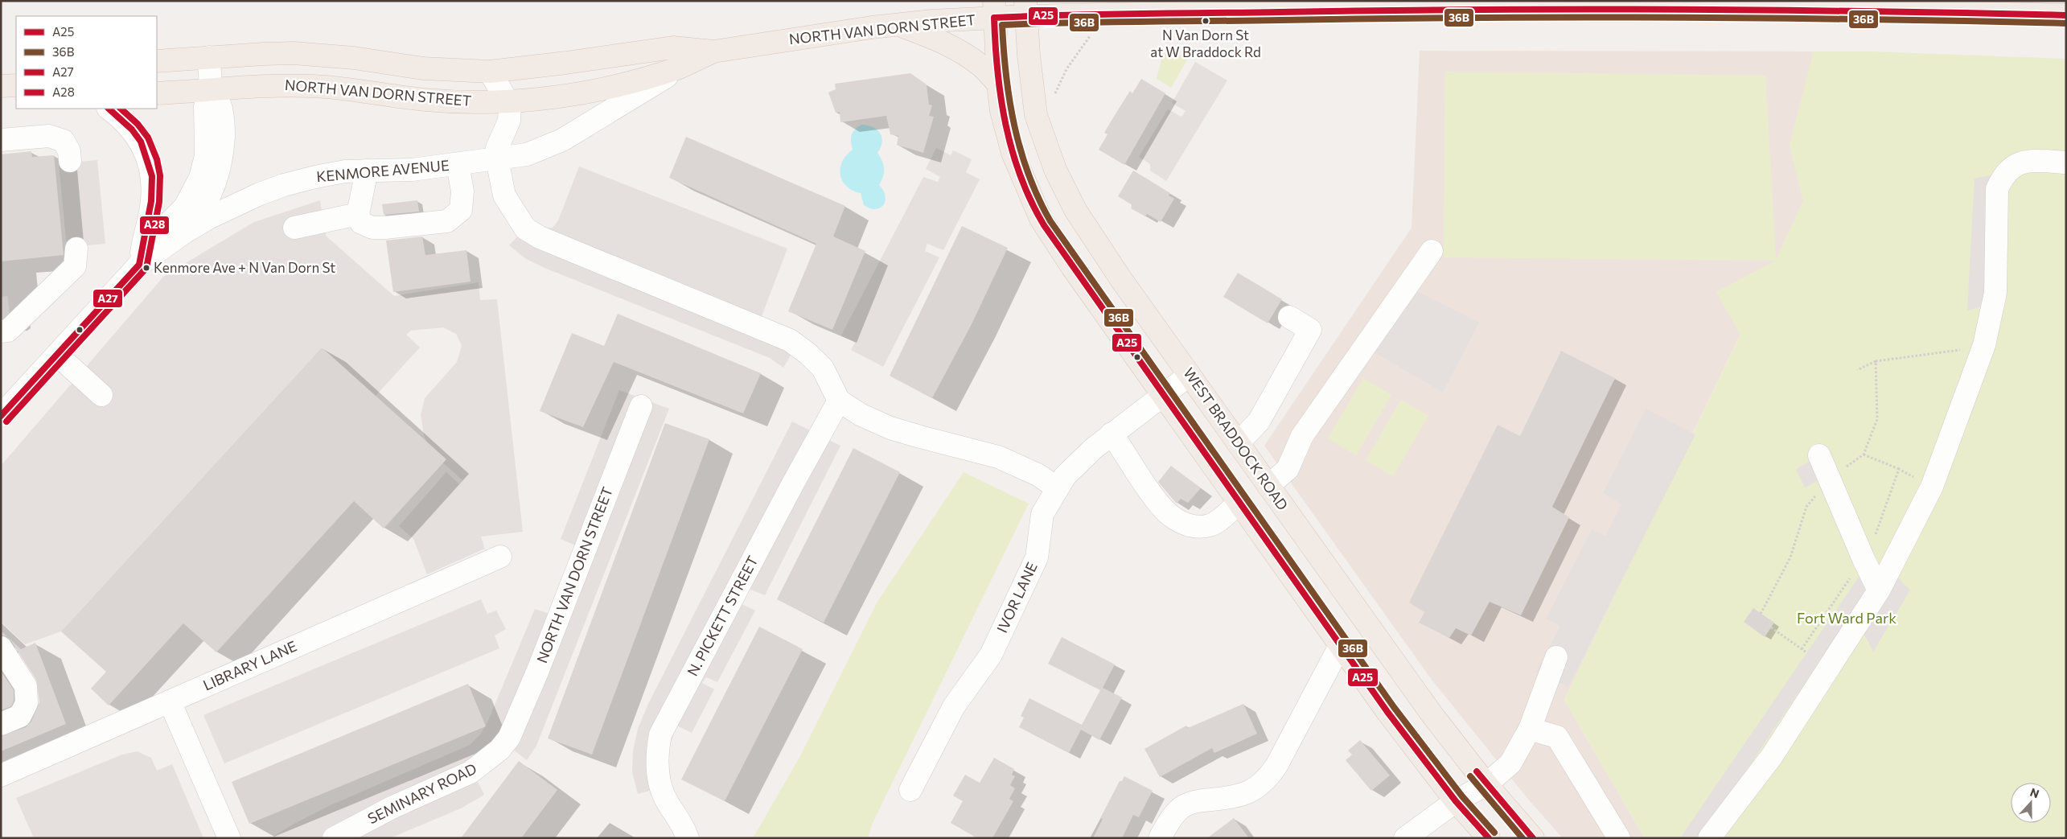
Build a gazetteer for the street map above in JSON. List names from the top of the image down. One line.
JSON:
{"streets":{"main road":["NORTH VAN DORN STREET","WEST BRADDOCK ROAD"],"street":["KENMORE AVENUE","IVOR LANE","N. PICKETT STREET","LIBRARY LANE","SEMINARY ROAD"]},"crossings":[["NORTH VAN DORN STREET","KENMORE AVENUE"],["NORTH VAN DORN STREET","WEST BRADDOCK ROAD"],["NORTH VAN DORN STREET","SEMINARY ROAD"],["WEST BRADDOCK ROAD","IVOR LANE"]],"parks":["Fort Ward Park"],"places":["N Van Dorn St at W Braddock Rd","Kenmore Ave + N Van Dorn St"],"lines":["transit line A25","transit line 36B","transit line A27","transit line A28"],"legend":["A25","36B","A27","A28"],"north":"top"}
